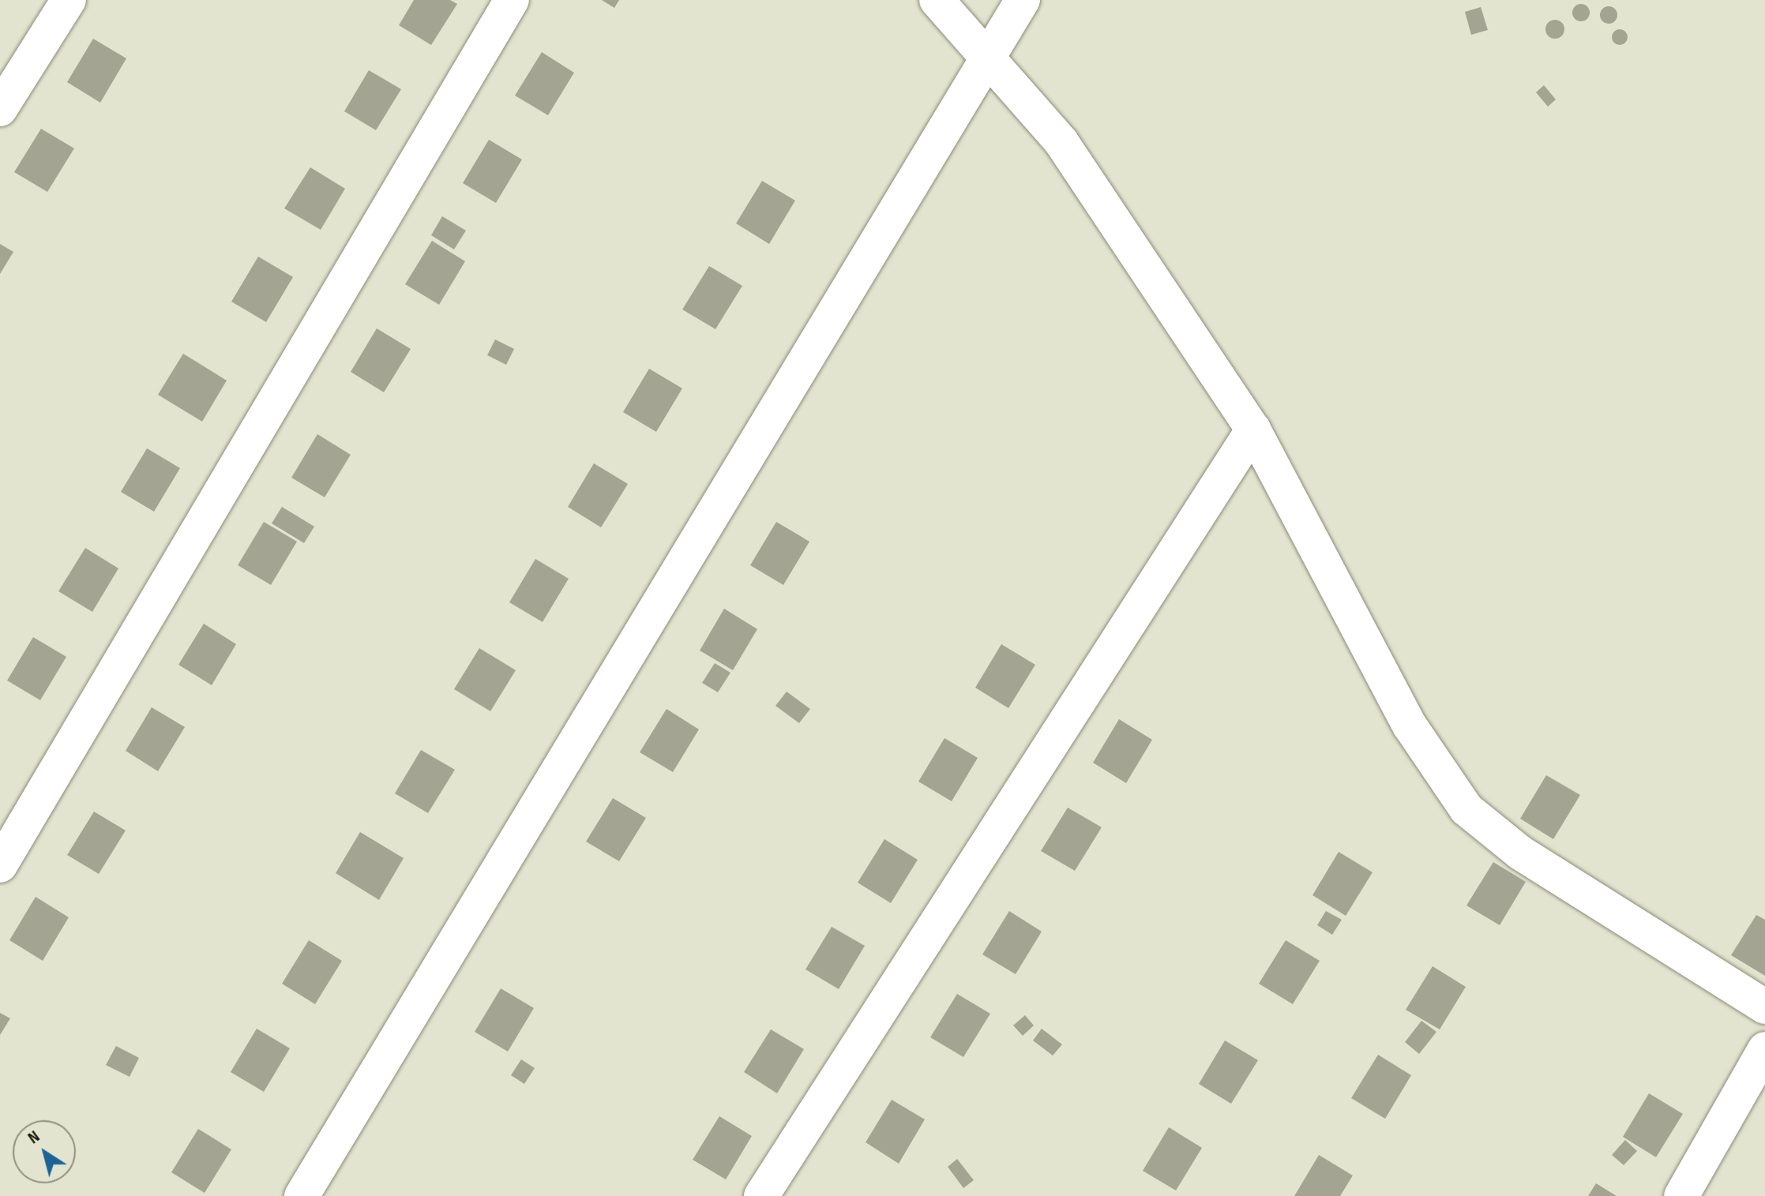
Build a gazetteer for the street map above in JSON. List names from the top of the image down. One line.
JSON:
{"north":"top left"}
